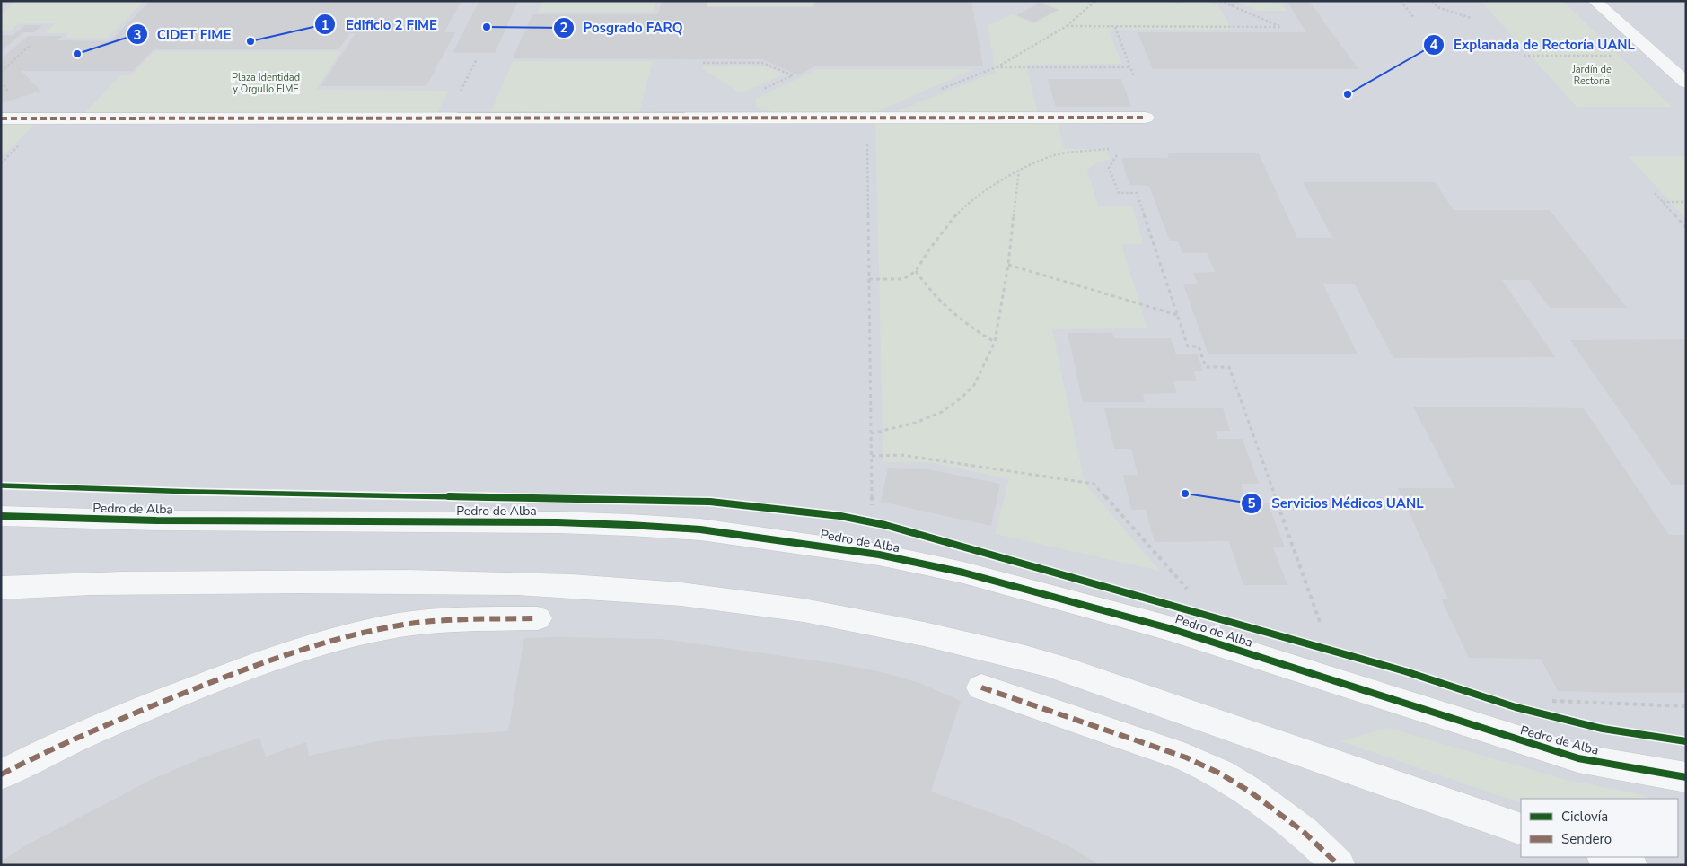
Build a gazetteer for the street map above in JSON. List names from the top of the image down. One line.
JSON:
{"streets":{"street":["Pedro de Alba"]},"parks":["Jardín de Rectoría","Plaza Identidad y Orgullo FIME"],"places":["Posgrado FARQ","Edificio 2 FIME","CIDET FIME","Explanada de Rectoría UANL","Servicios Médicos UANL"],"legend":["Ciclovía","Sendero"]}
